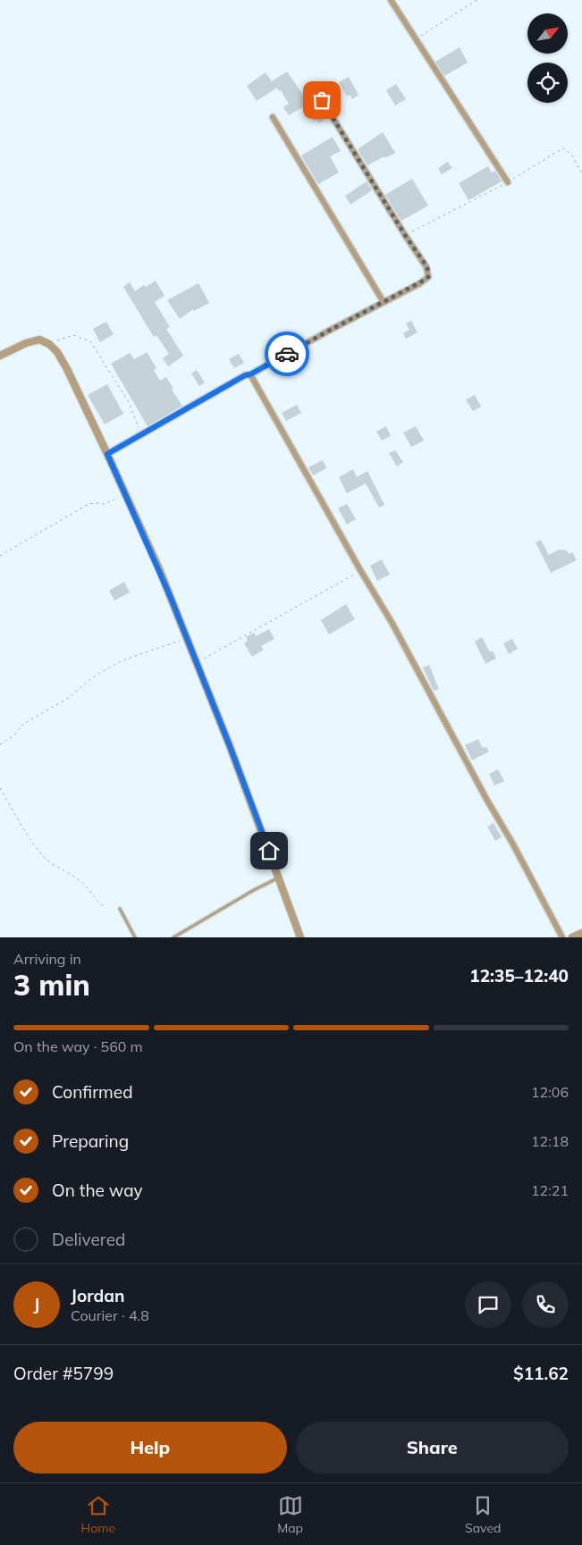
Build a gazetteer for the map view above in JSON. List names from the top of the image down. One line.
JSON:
{"north":"top right","page":{"heading":["3 min","Arriving in","12:35–12:40"],"panel":["Jordan","Courier · 4.8","Order #5799","$11.62"],"bar":"On the way · 560 m","list":[["Confirmed","12:06"],["Preparing","12:18"],["On the way","12:21"],"Delivered"],"round":"J","buttons":["Help","Share"],"tabs":["Home","Map","Saved"]}}
